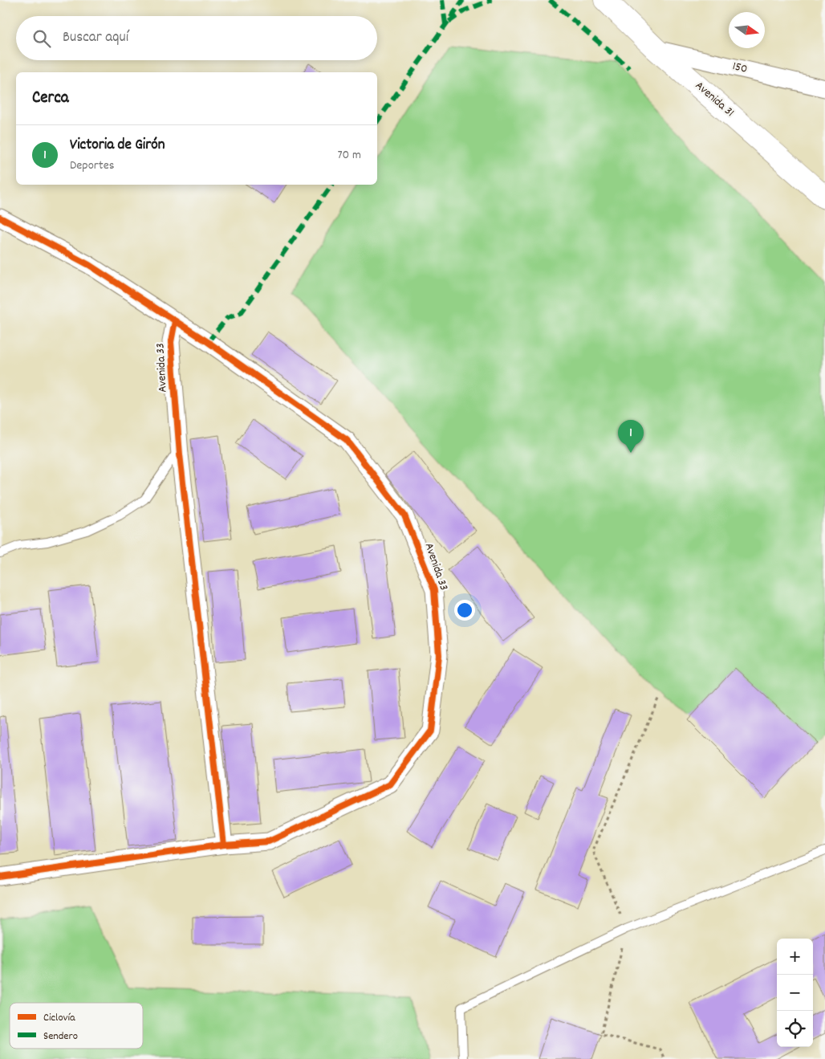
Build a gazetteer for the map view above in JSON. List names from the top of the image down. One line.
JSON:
{"streets":{"main road":["Avenida 31"],"street":["150","Avenida 33"]},"crossings":[["150","Avenida 31"]],"legend":["Ciclovía","Sendero"],"north":"right","page":{"search":"Buscar aquí","heading":"Cerca","list":[{"mark":"1","name":"Victoria de Girón","note":"Deportes","value":"70 m"}],"pins":"1","map_buttons":["+","−"]}}
